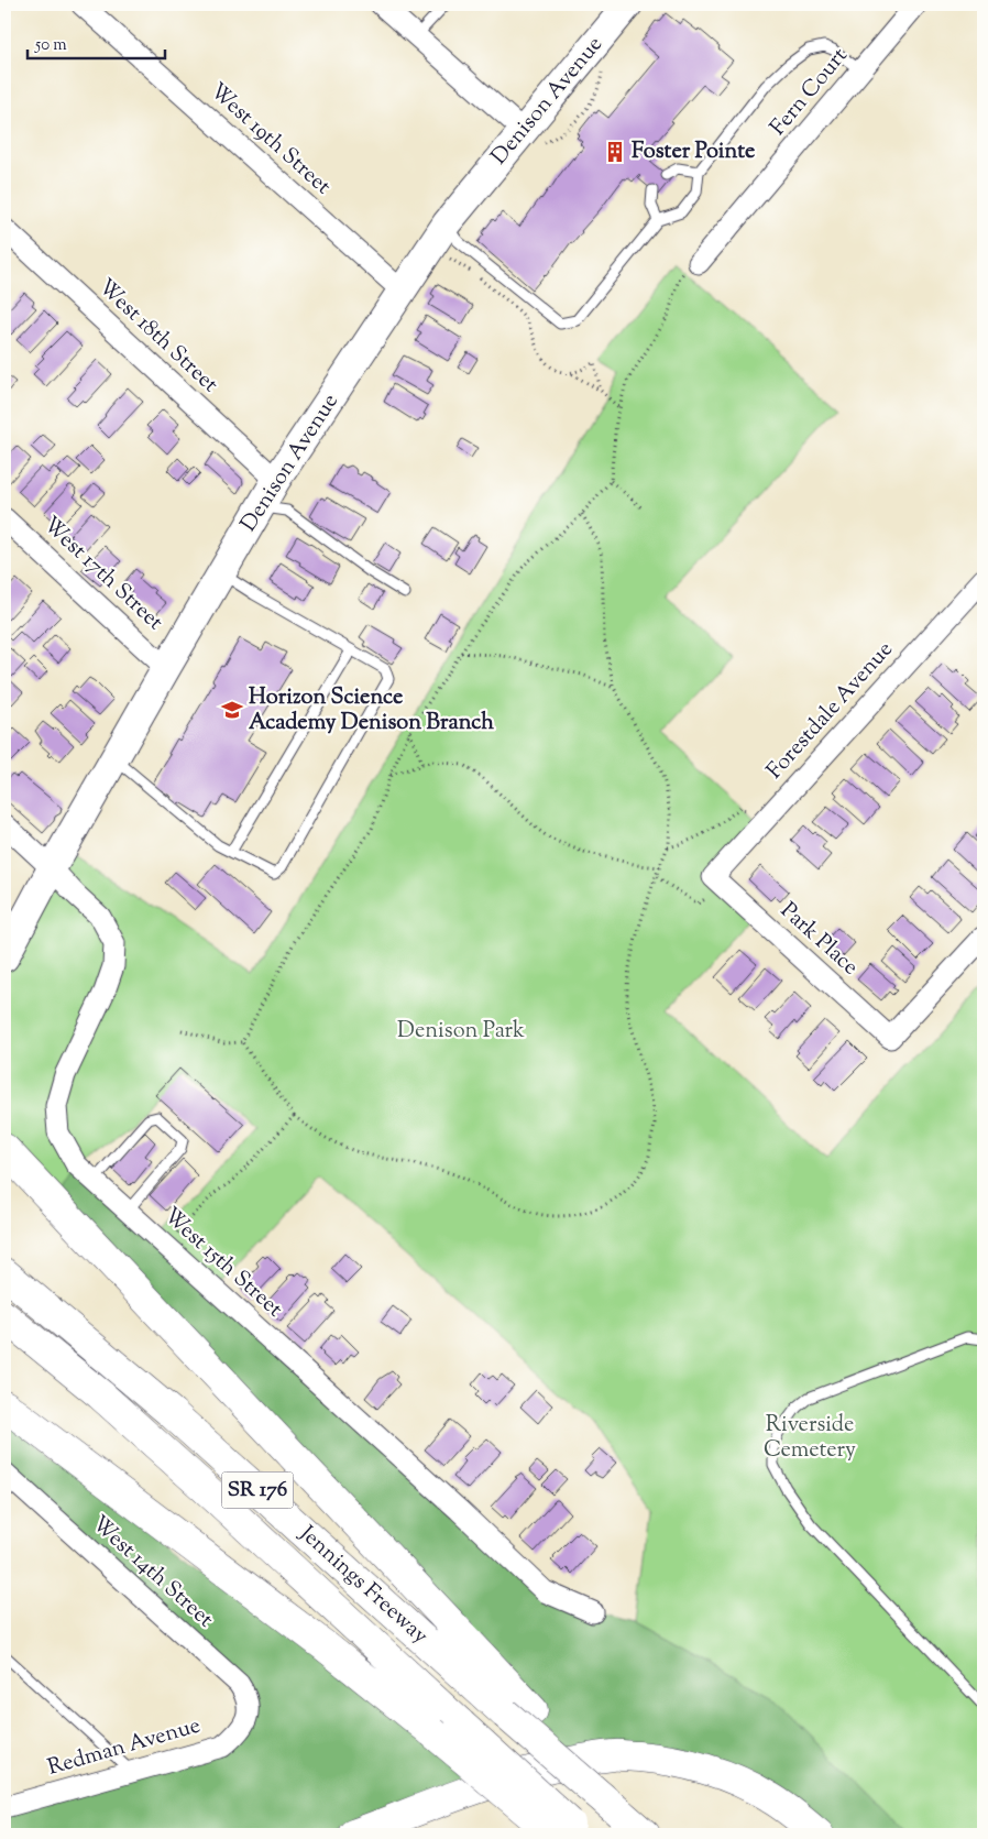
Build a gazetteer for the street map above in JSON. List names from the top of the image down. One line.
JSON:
{"streets":{"highway":["SR 176","Jennings Freeway"],"main road":["Denison Avenue"],"street":["Fern Court","West 19th Street","West 18th Street","West 17th Street","Forestdale Avenue","Park Place","West 15th Street","West 14th Street","Redman Avenue"]},"crossings":[["Denison Avenue","West 19th Street"],["Denison Avenue","West 18th Street"],["Denison Avenue","West 17th Street"],["Denison Avenue","West 15th Street"],["Forestdale Avenue","Park Place"],["West 14th Street","Redman Avenue"]],"parks":["Denison Park","Riverside Cemetery"],"places":{"building":["Foster Pointe"],"school or university":["Horizon Science Academy Denison Branch"]},"scale_bar":"50 m"}
